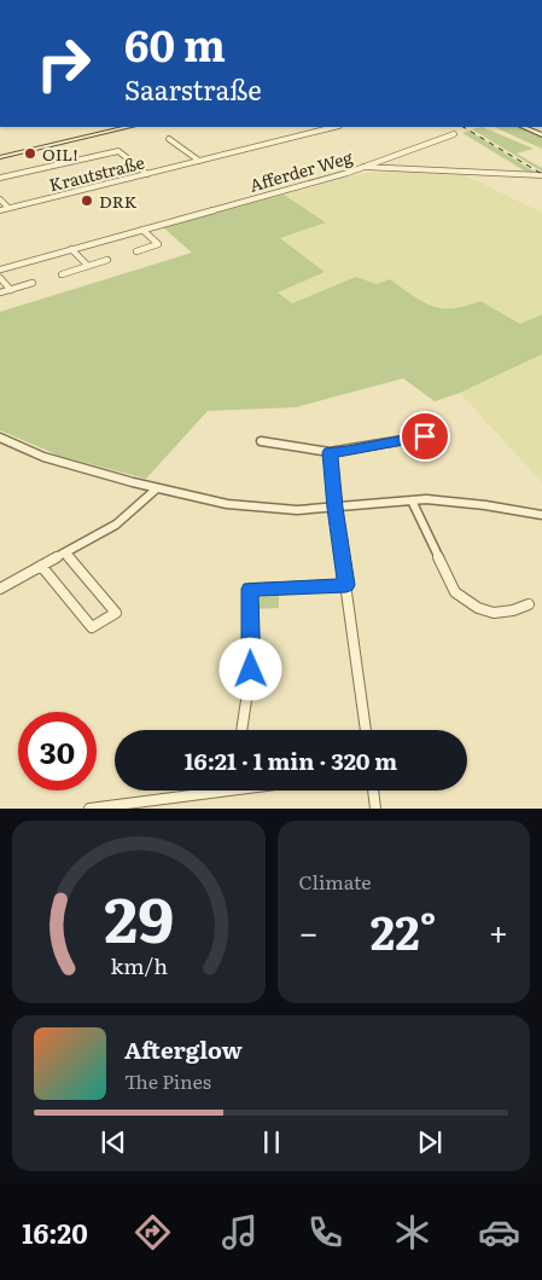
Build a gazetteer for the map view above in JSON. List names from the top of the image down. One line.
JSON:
{"streets":{"street":["Afferder Weg","Krautstraße"]},"places":["OIL!","DRK"],"page":{"turn":["60 m","Saarstraße"],"limit":"30","trip":"16:21 · 1 min · 320 m","tile":"Climate","heat":["−","22°","+"],"song":["Afterglow","The Pines"],"tabs":"16:20","gauge":["29","km/h"]}}
